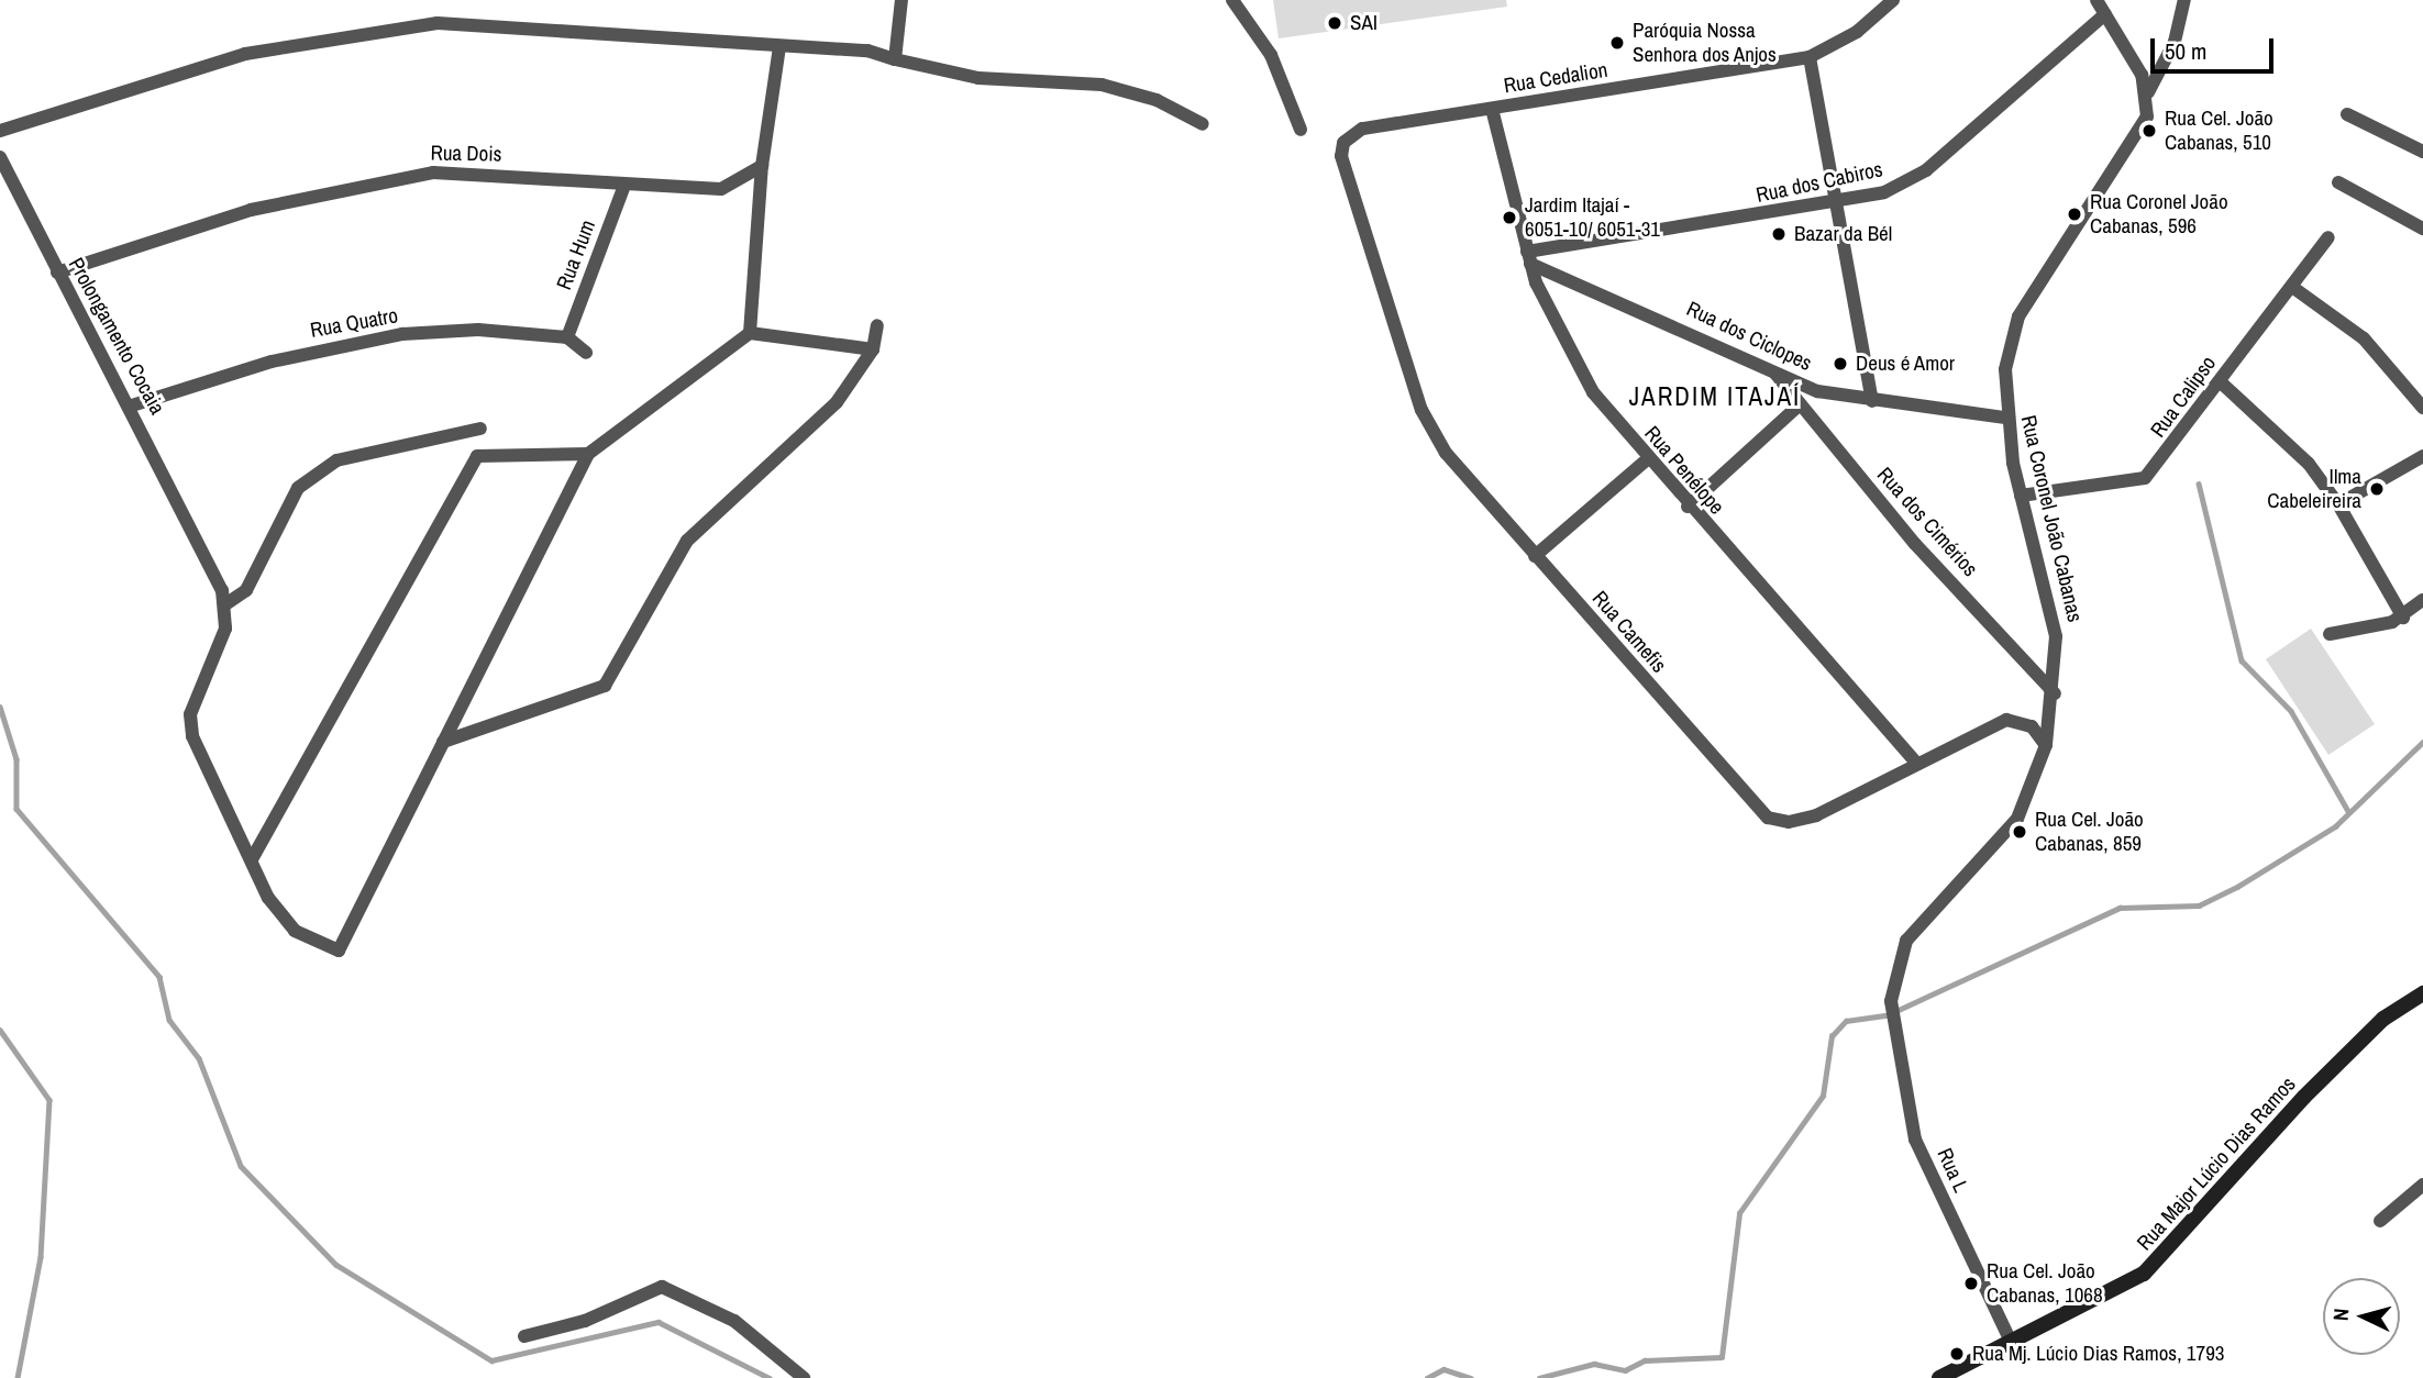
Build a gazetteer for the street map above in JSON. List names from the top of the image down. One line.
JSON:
{"streets":{"main road":["Rua Major Lúcio Dias Ramos"],"street":["Rua Cedalion","Rua Dois","Rua dos Cabiros","Rua Hum","Rua Quatro","Prolongamento Cocaia","Rua dos Ciclopes","Rua Calipso","Rua Penélope","Rua Coronel João Cabanas","Rua dos Cimérios","Rua Camefis","Rua L"]},"crossings":[["Rua Cedalion","Rua Penélope"],["Rua Cedalion","Rua Camefis"],["Rua Dois","Rua Hum"],["Rua Dois","Prolongamento Cocaia"],["Rua dos Cabiros","Rua dos Ciclopes"],["Rua dos Cabiros","Rua Penélope"],["Rua Hum","Rua Quatro"],["Rua Quatro","Prolongamento Cocaia"],["Rua dos Ciclopes","Rua Penélope"],["Rua dos Ciclopes","Rua Coronel João Cabanas"],["Rua dos Ciclopes","Rua dos Cimérios"],["Rua Calipso","Rua Coronel João Cabanas"],["Rua Penélope","Rua Camefis"],["Rua Coronel João Cabanas","Rua dos Cimérios"],["Rua Coronel João Cabanas","Rua Camefis"],["Rua Coronel João Cabanas","Rua L"],["Rua Major Lúcio Dias Ramos","Rua L"]],"districts":["JARDIM ITAJAÍ"],"places":["SAI","Paróquia Nossa Senhora dos Anjos","Rua Cel. João Cabanas, 510","Rua Coronel João Cabanas, 596","Jardim Itajaí - 6051-10/ 6051-31","Bazar da Bél","Deus é Amor","Ilma Cabeleireira","Rua Cel. João Cabanas, 859","Rua Cel. João Cabanas, 1068","Rua Mj. Lúcio Dias Ramos, 1793"],"scale_bar":"50 m","north":"left"}
